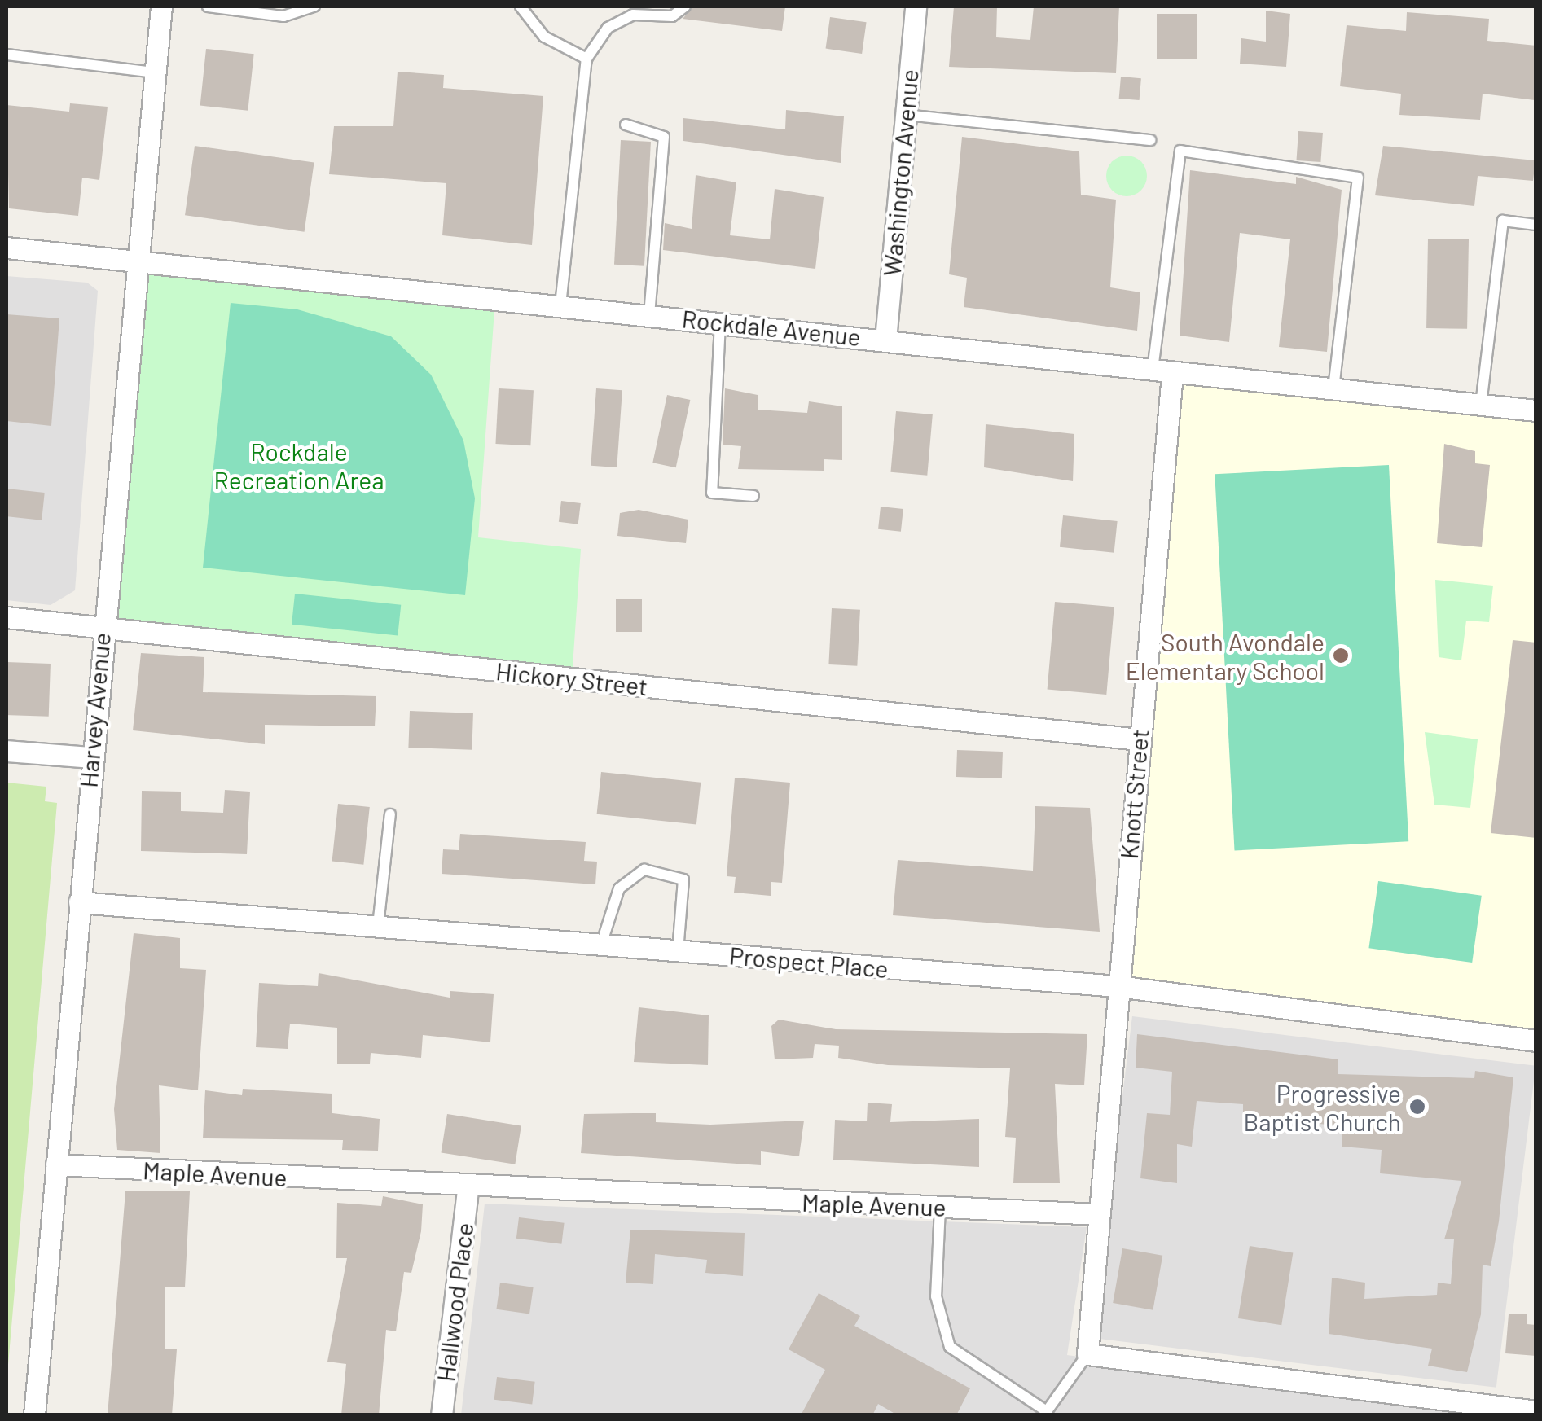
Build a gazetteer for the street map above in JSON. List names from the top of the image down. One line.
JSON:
{"streets":{"street":["Washington Avenue","Rockdale Avenue","Hickory Street","Harvey Avenue","Knott Street","Prospect Place","Maple Avenue","Hallwood Place"]},"crossings":[["Washington Avenue","Rockdale Avenue"],["Rockdale Avenue","Harvey Avenue"],["Rockdale Avenue","Knott Street"],["Hickory Street","Harvey Avenue"],["Hickory Street","Knott Street"],["Harvey Avenue","Prospect Place"],["Harvey Avenue","Maple Avenue"],["Knott Street","Prospect Place"],["Knott Street","Maple Avenue"],["Maple Avenue","Hallwood Place"]],"parks":["Rockdale Recreation Area"],"places":["South Avondale Elementary School","Progressive Baptist Church"]}
